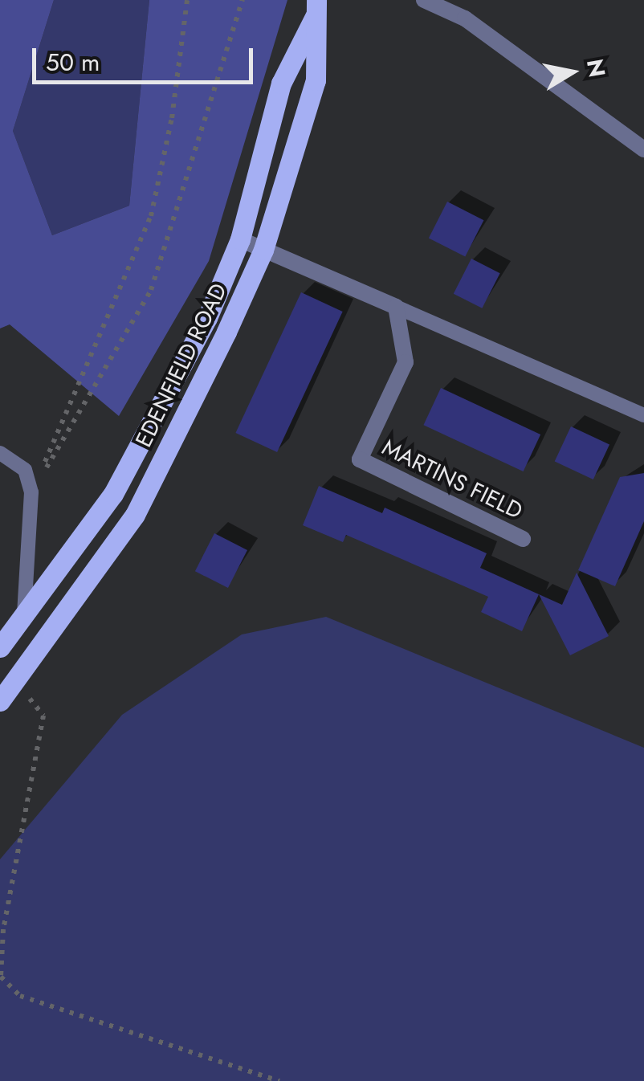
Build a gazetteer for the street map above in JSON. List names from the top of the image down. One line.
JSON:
{"streets":{"main road":["EDENFIELD ROAD"],"street":["MARTINS FIELD"]},"scale_bar":"50 m","north":"right"}
